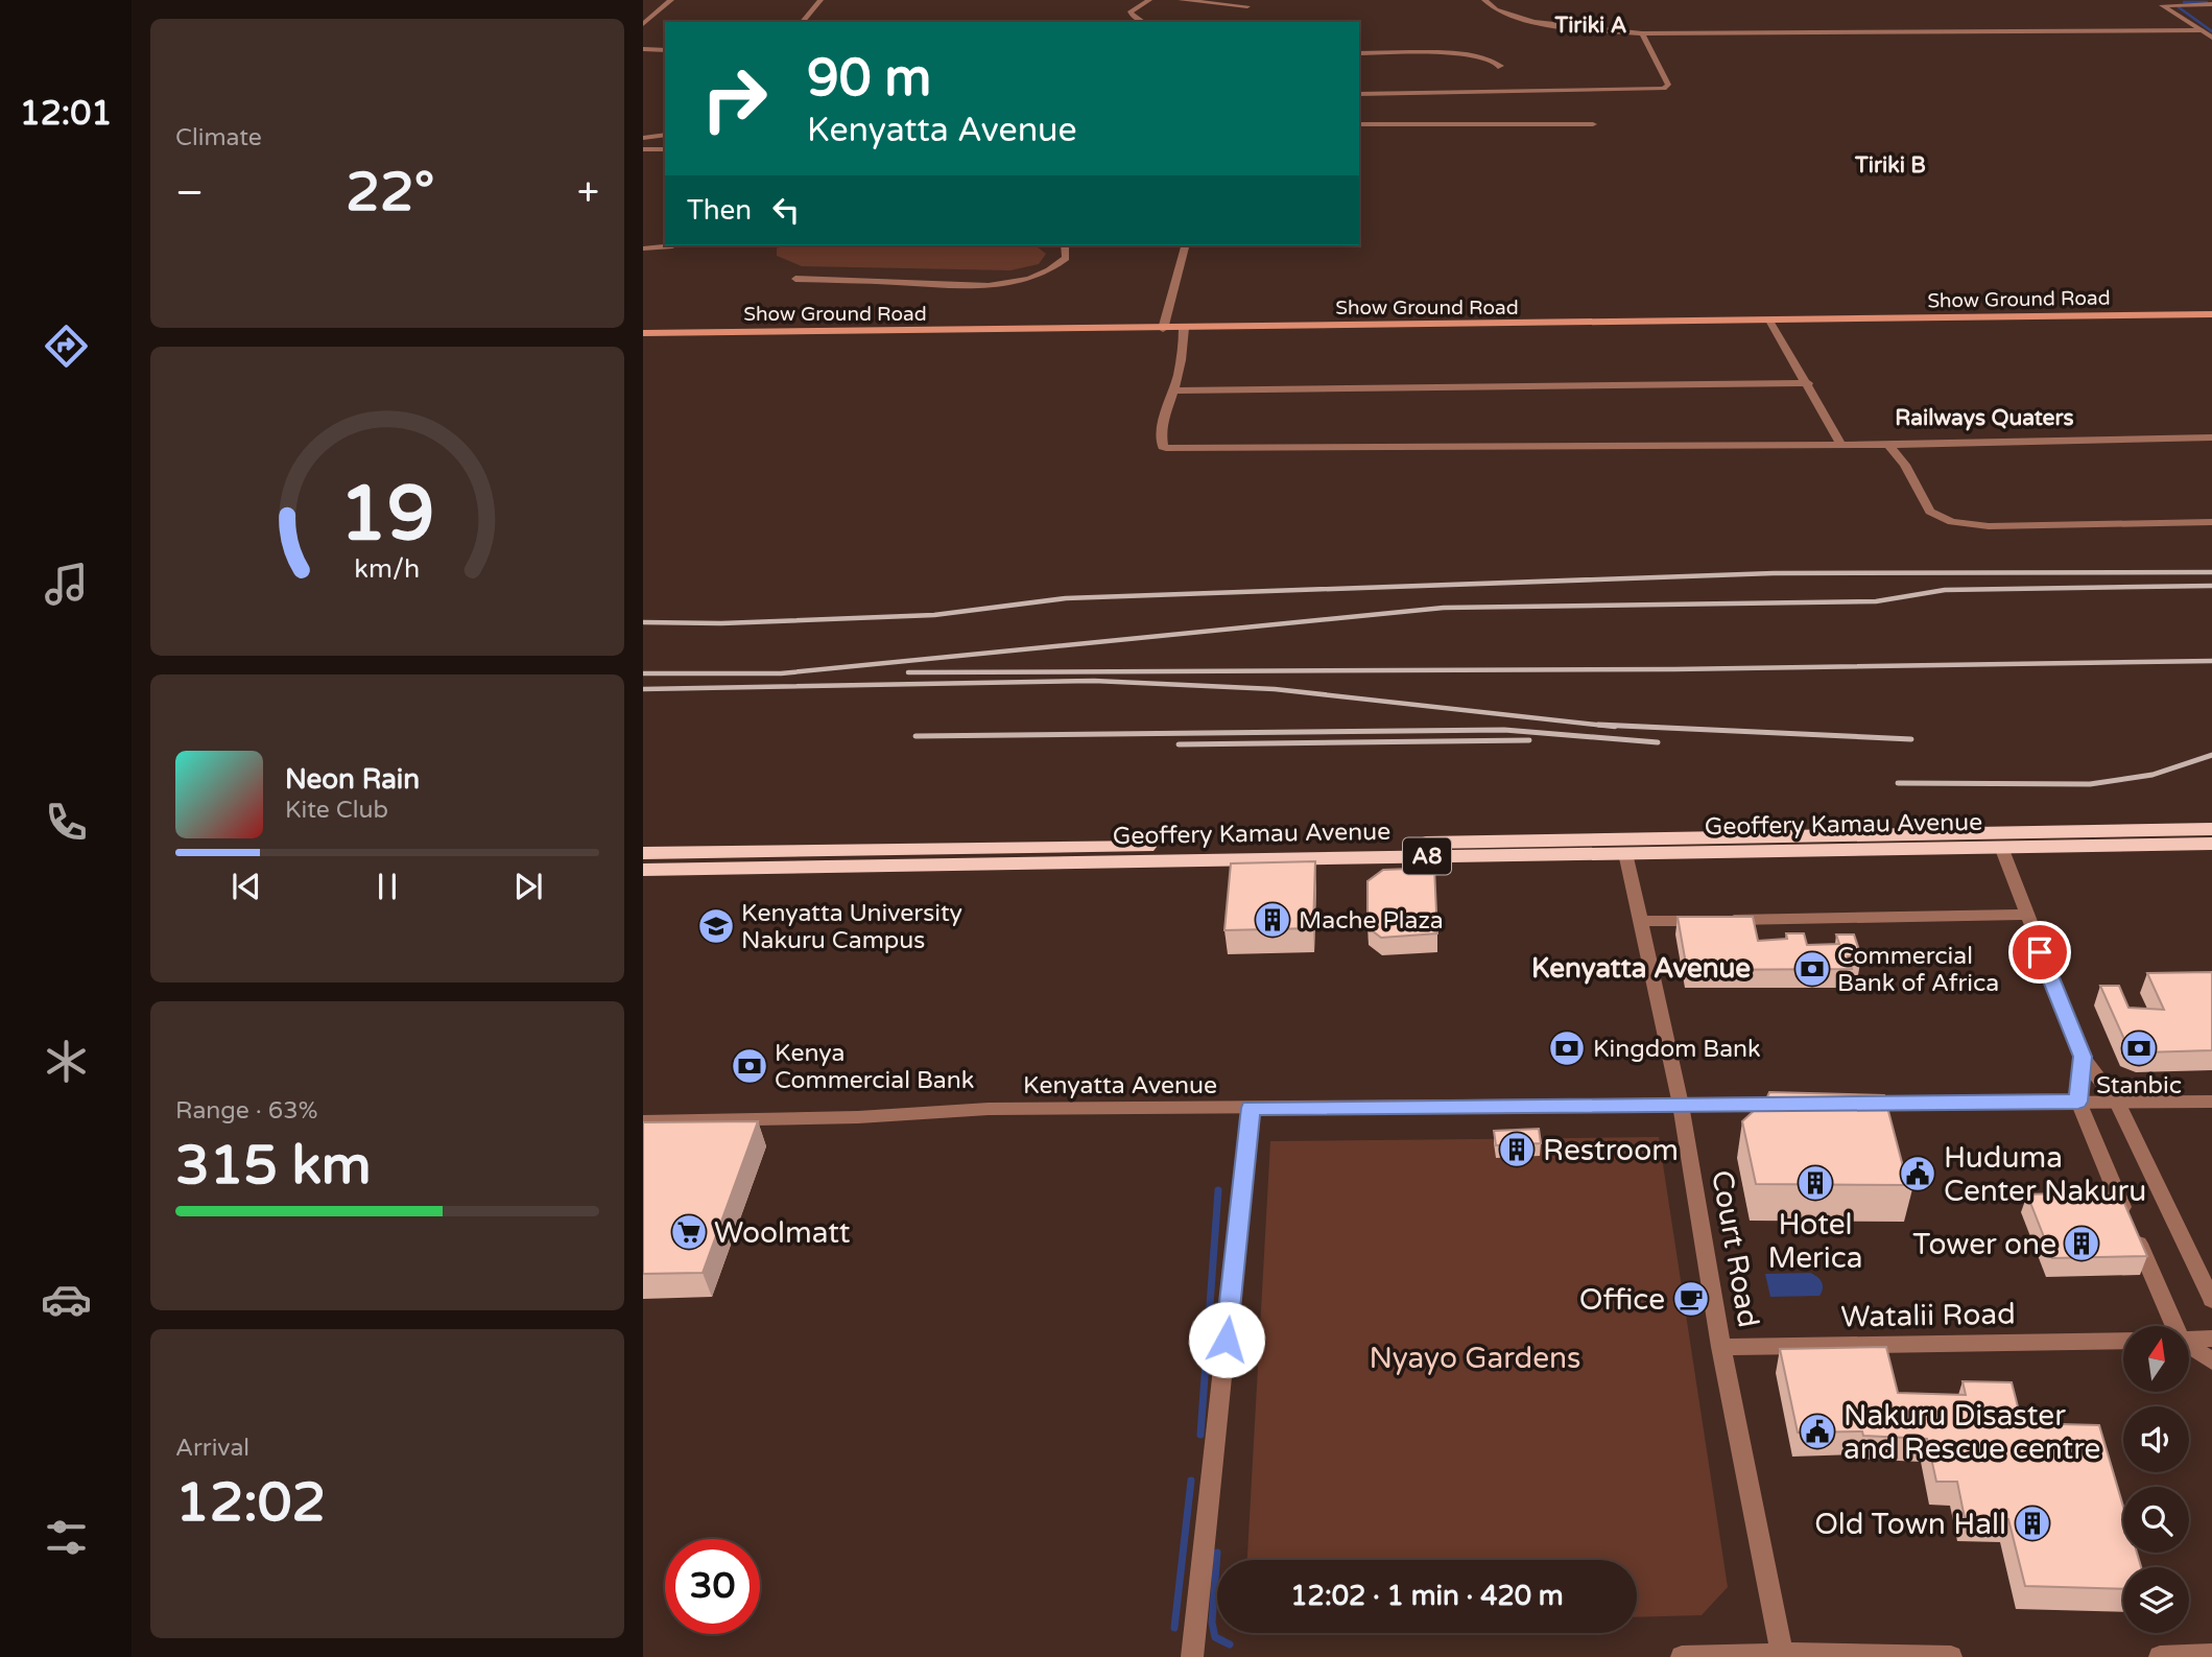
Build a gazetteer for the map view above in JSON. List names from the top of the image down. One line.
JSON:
{"streets":{"highway":["Geoffery Kamau Avenue","A8"],"main road":["Show Ground Road"],"street":["Kenyatta Avenue","Court Road","Watalii Road"]},"crossings":[["Geoffery Kamau Avenue","Court Road"],["Kenyatta Avenue","Court Road"],["Court Road","Watalii Road"]],"districts":["Tiriki A","Tiriki B","Railways Quaters","Kenyatta Avenue"],"parks":["Nyayo Gardens"],"places":{"building":["Mache Plaza","Restroom","Hotel Merica","Tower one","Old Town Hall"],"school or university":["Kenyatta University Nakuru Campus"],"bank":["Commercial Bank of Africa","Kingdom Bank","Stanbic","Kenya Commercial Bank"],"public building":["Huduma Center Nakuru","Nakuru Disaster and Rescue centre"],"supermarket":["Woolmatt"],"cafe":["Office"]},"north":"top","page":{"tabs":"12:01","tile":["Climate",["Range · 63%","315 km"],["Arrival","12:02"]],"turn":["90 m","Kenyatta Avenue"],"heat":["−","22°","+"],"then":"Then","song":["Neon Rain","Kite Club"],"limit":"30","trip":"12:02 · 1 min · 420 m","gauge":["19","km/h"]}}
